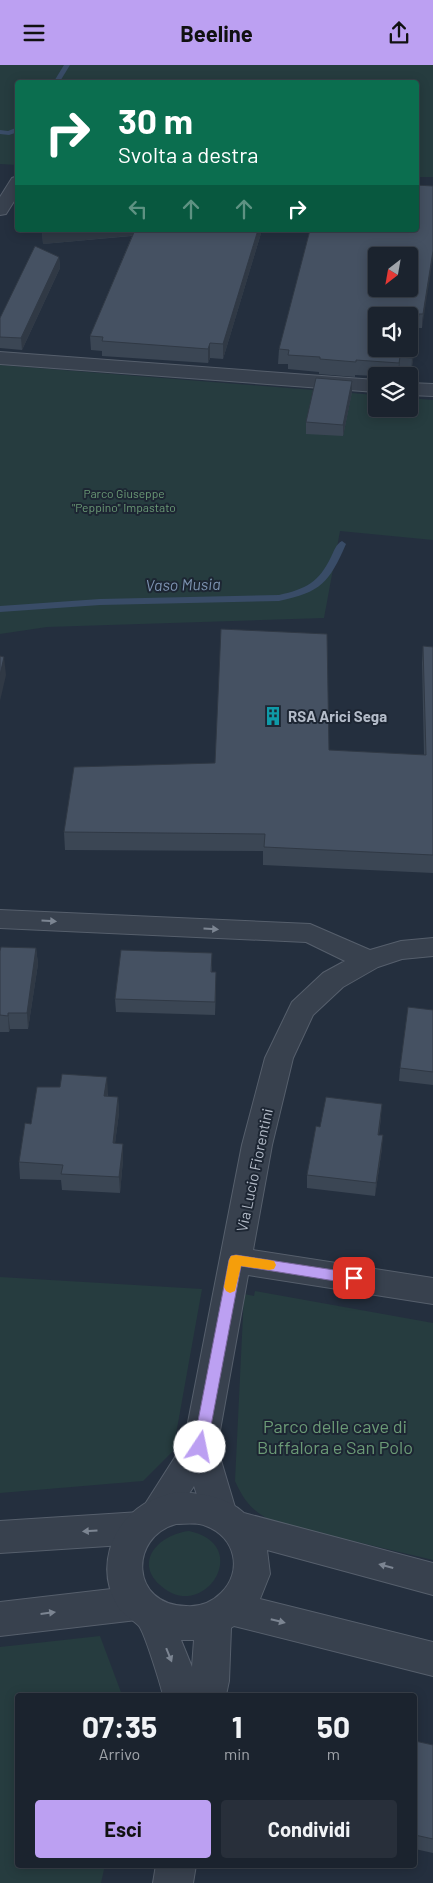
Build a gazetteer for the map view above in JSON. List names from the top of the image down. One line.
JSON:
{"streets":{"street":["Via Lucio Fiorentini"]},"water":["Vaso Musia"],"parks":["Parco Giuseppe \"Peppino\" Impastato","Parco delle cave di Buffalora e San Polo"],"places":{"building":["RSA Arici Sega"]},"north":"bottom left","page":{"header":"Beeline","turn":["30 m","Svolta a destra"],"eta":["07:35","Arrivo","1","min","50","m"],"buttons":["Esci","Condividi"]}}
